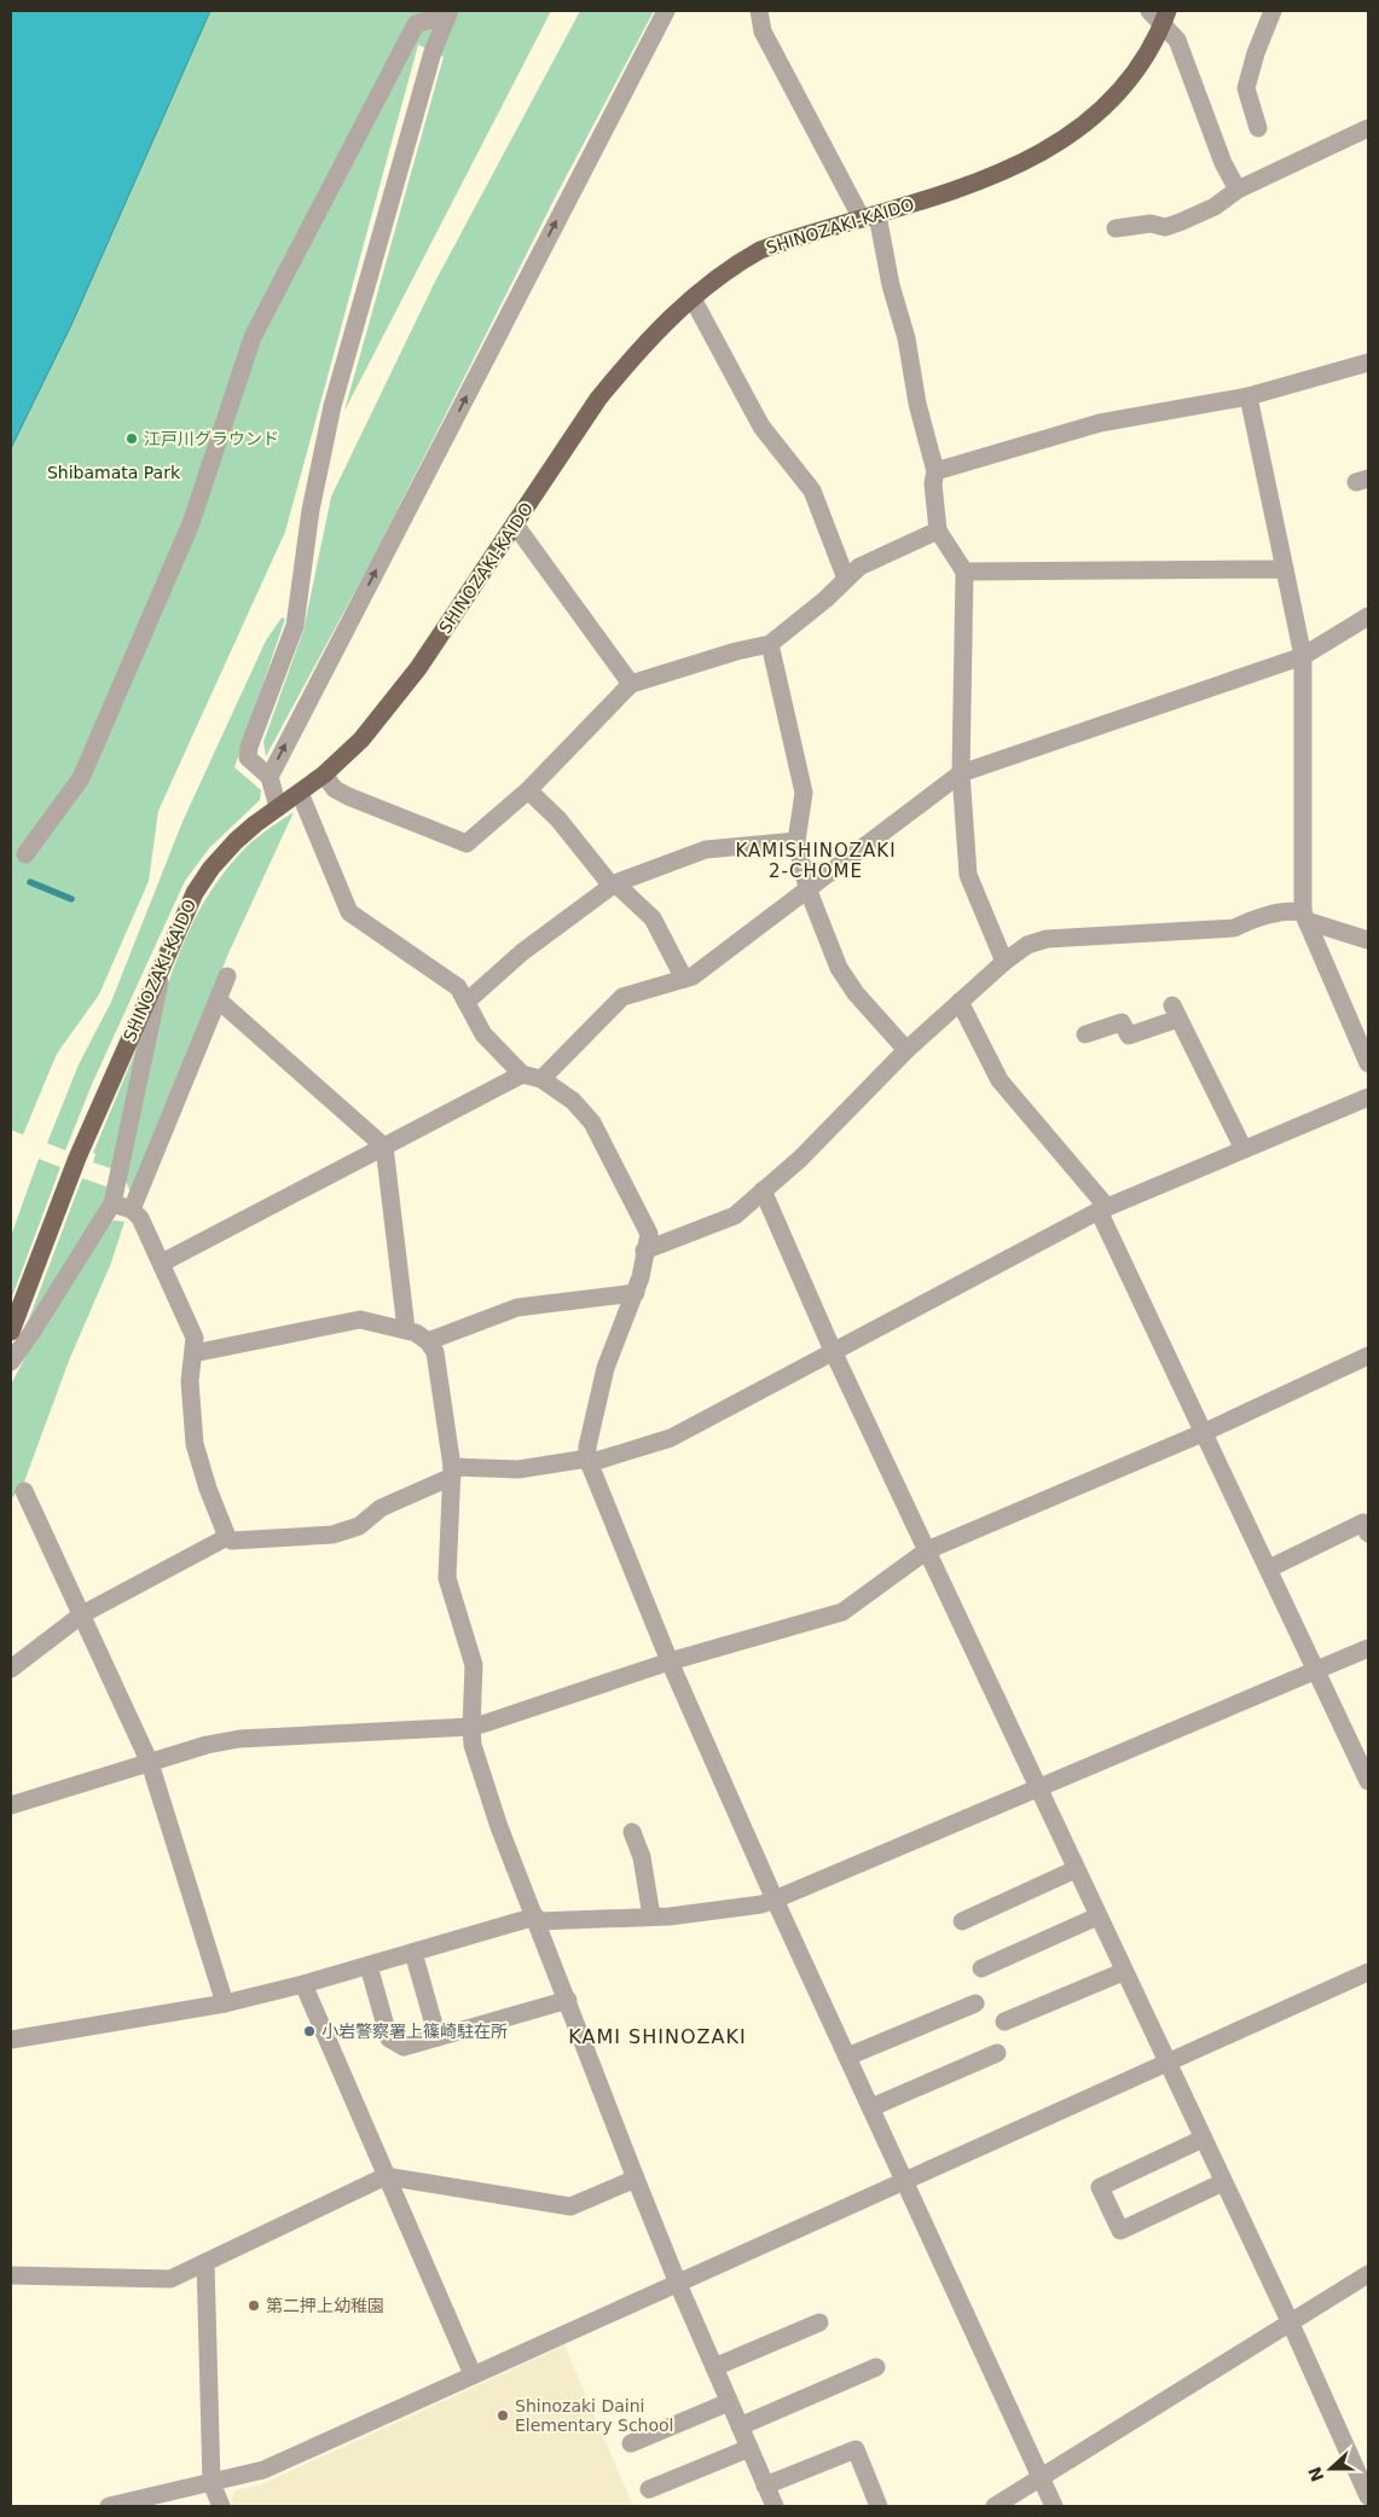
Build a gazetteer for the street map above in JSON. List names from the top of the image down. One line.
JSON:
{"streets":{"main road":["SHINOZAKI-KAIDO"]},"districts":["KAMISHINOZAKI 2-CHOME","KAMI SHINOZAKI"],"parks":["Shibamata Park"],"places":["江戸川グラウンド","小岩警察署上篠崎駐在所","第二押上幼稚園","Shinozaki Daini Elementary School"],"north":"left"}
